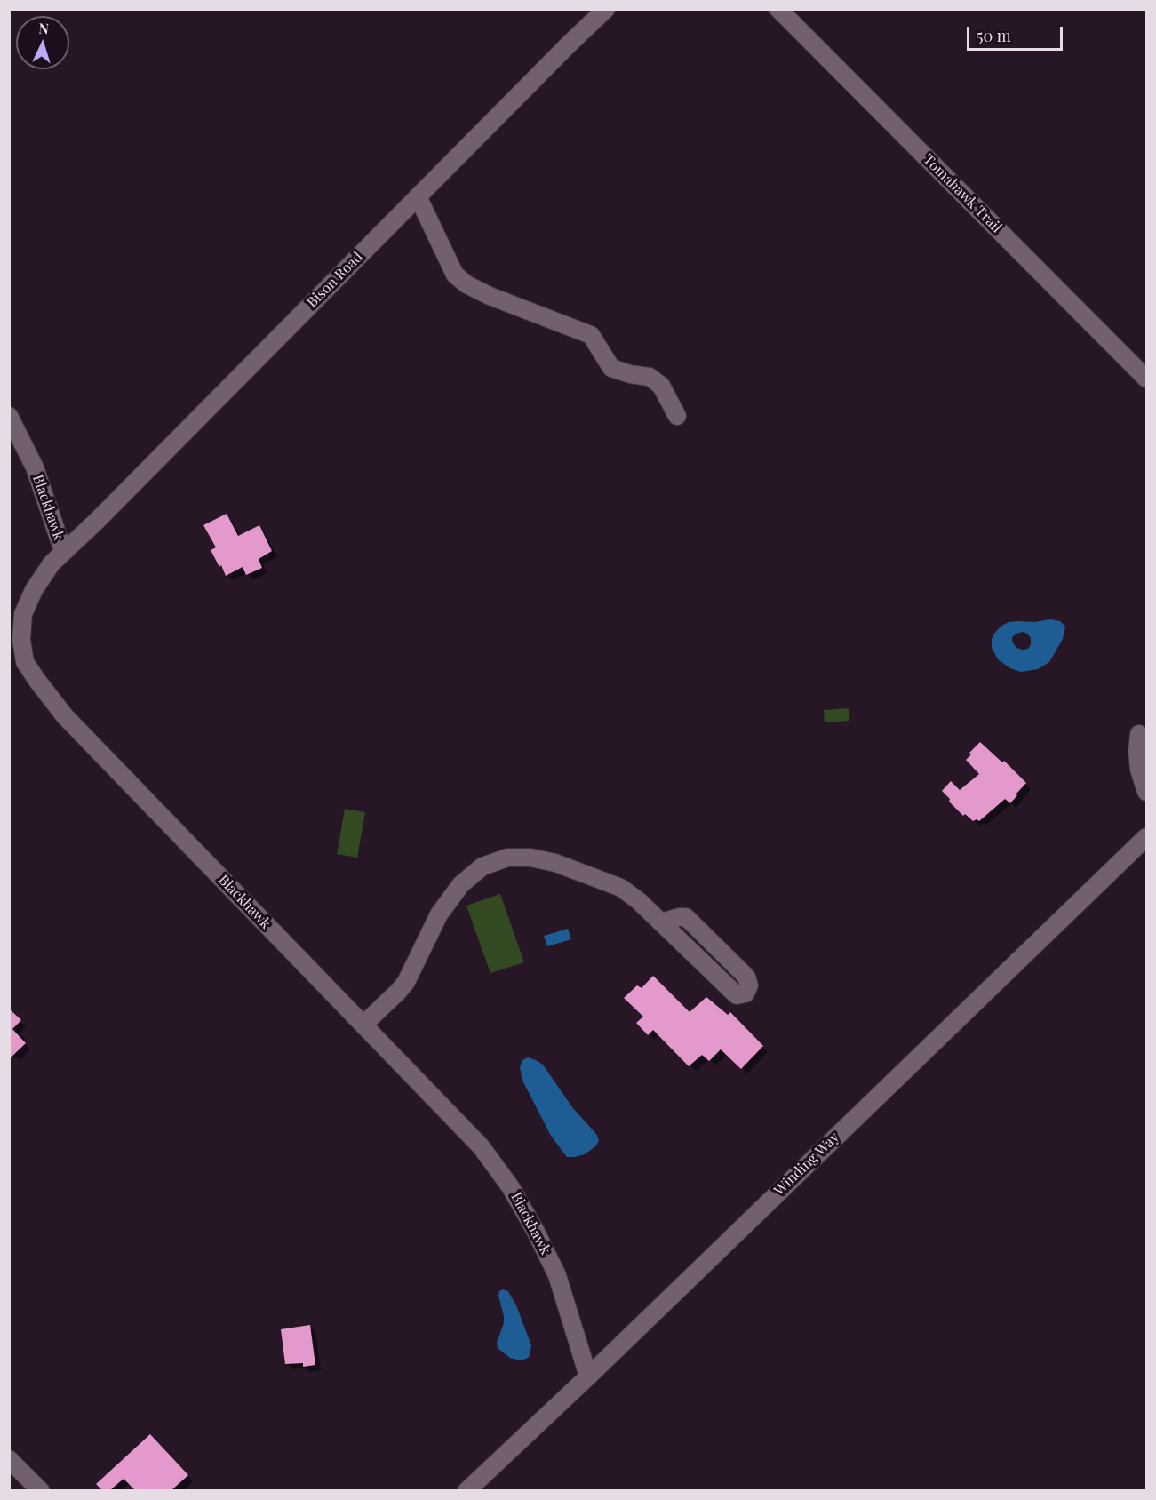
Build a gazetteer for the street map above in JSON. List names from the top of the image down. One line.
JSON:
{"streets":{"street":["Tomahawk Trail","Bison Road","Blackhawk","Winding Way"]},"crossings":[["Bison Road","Blackhawk"],["Blackhawk","Winding Way"]],"scale_bar":"50 m","north":"top"}
